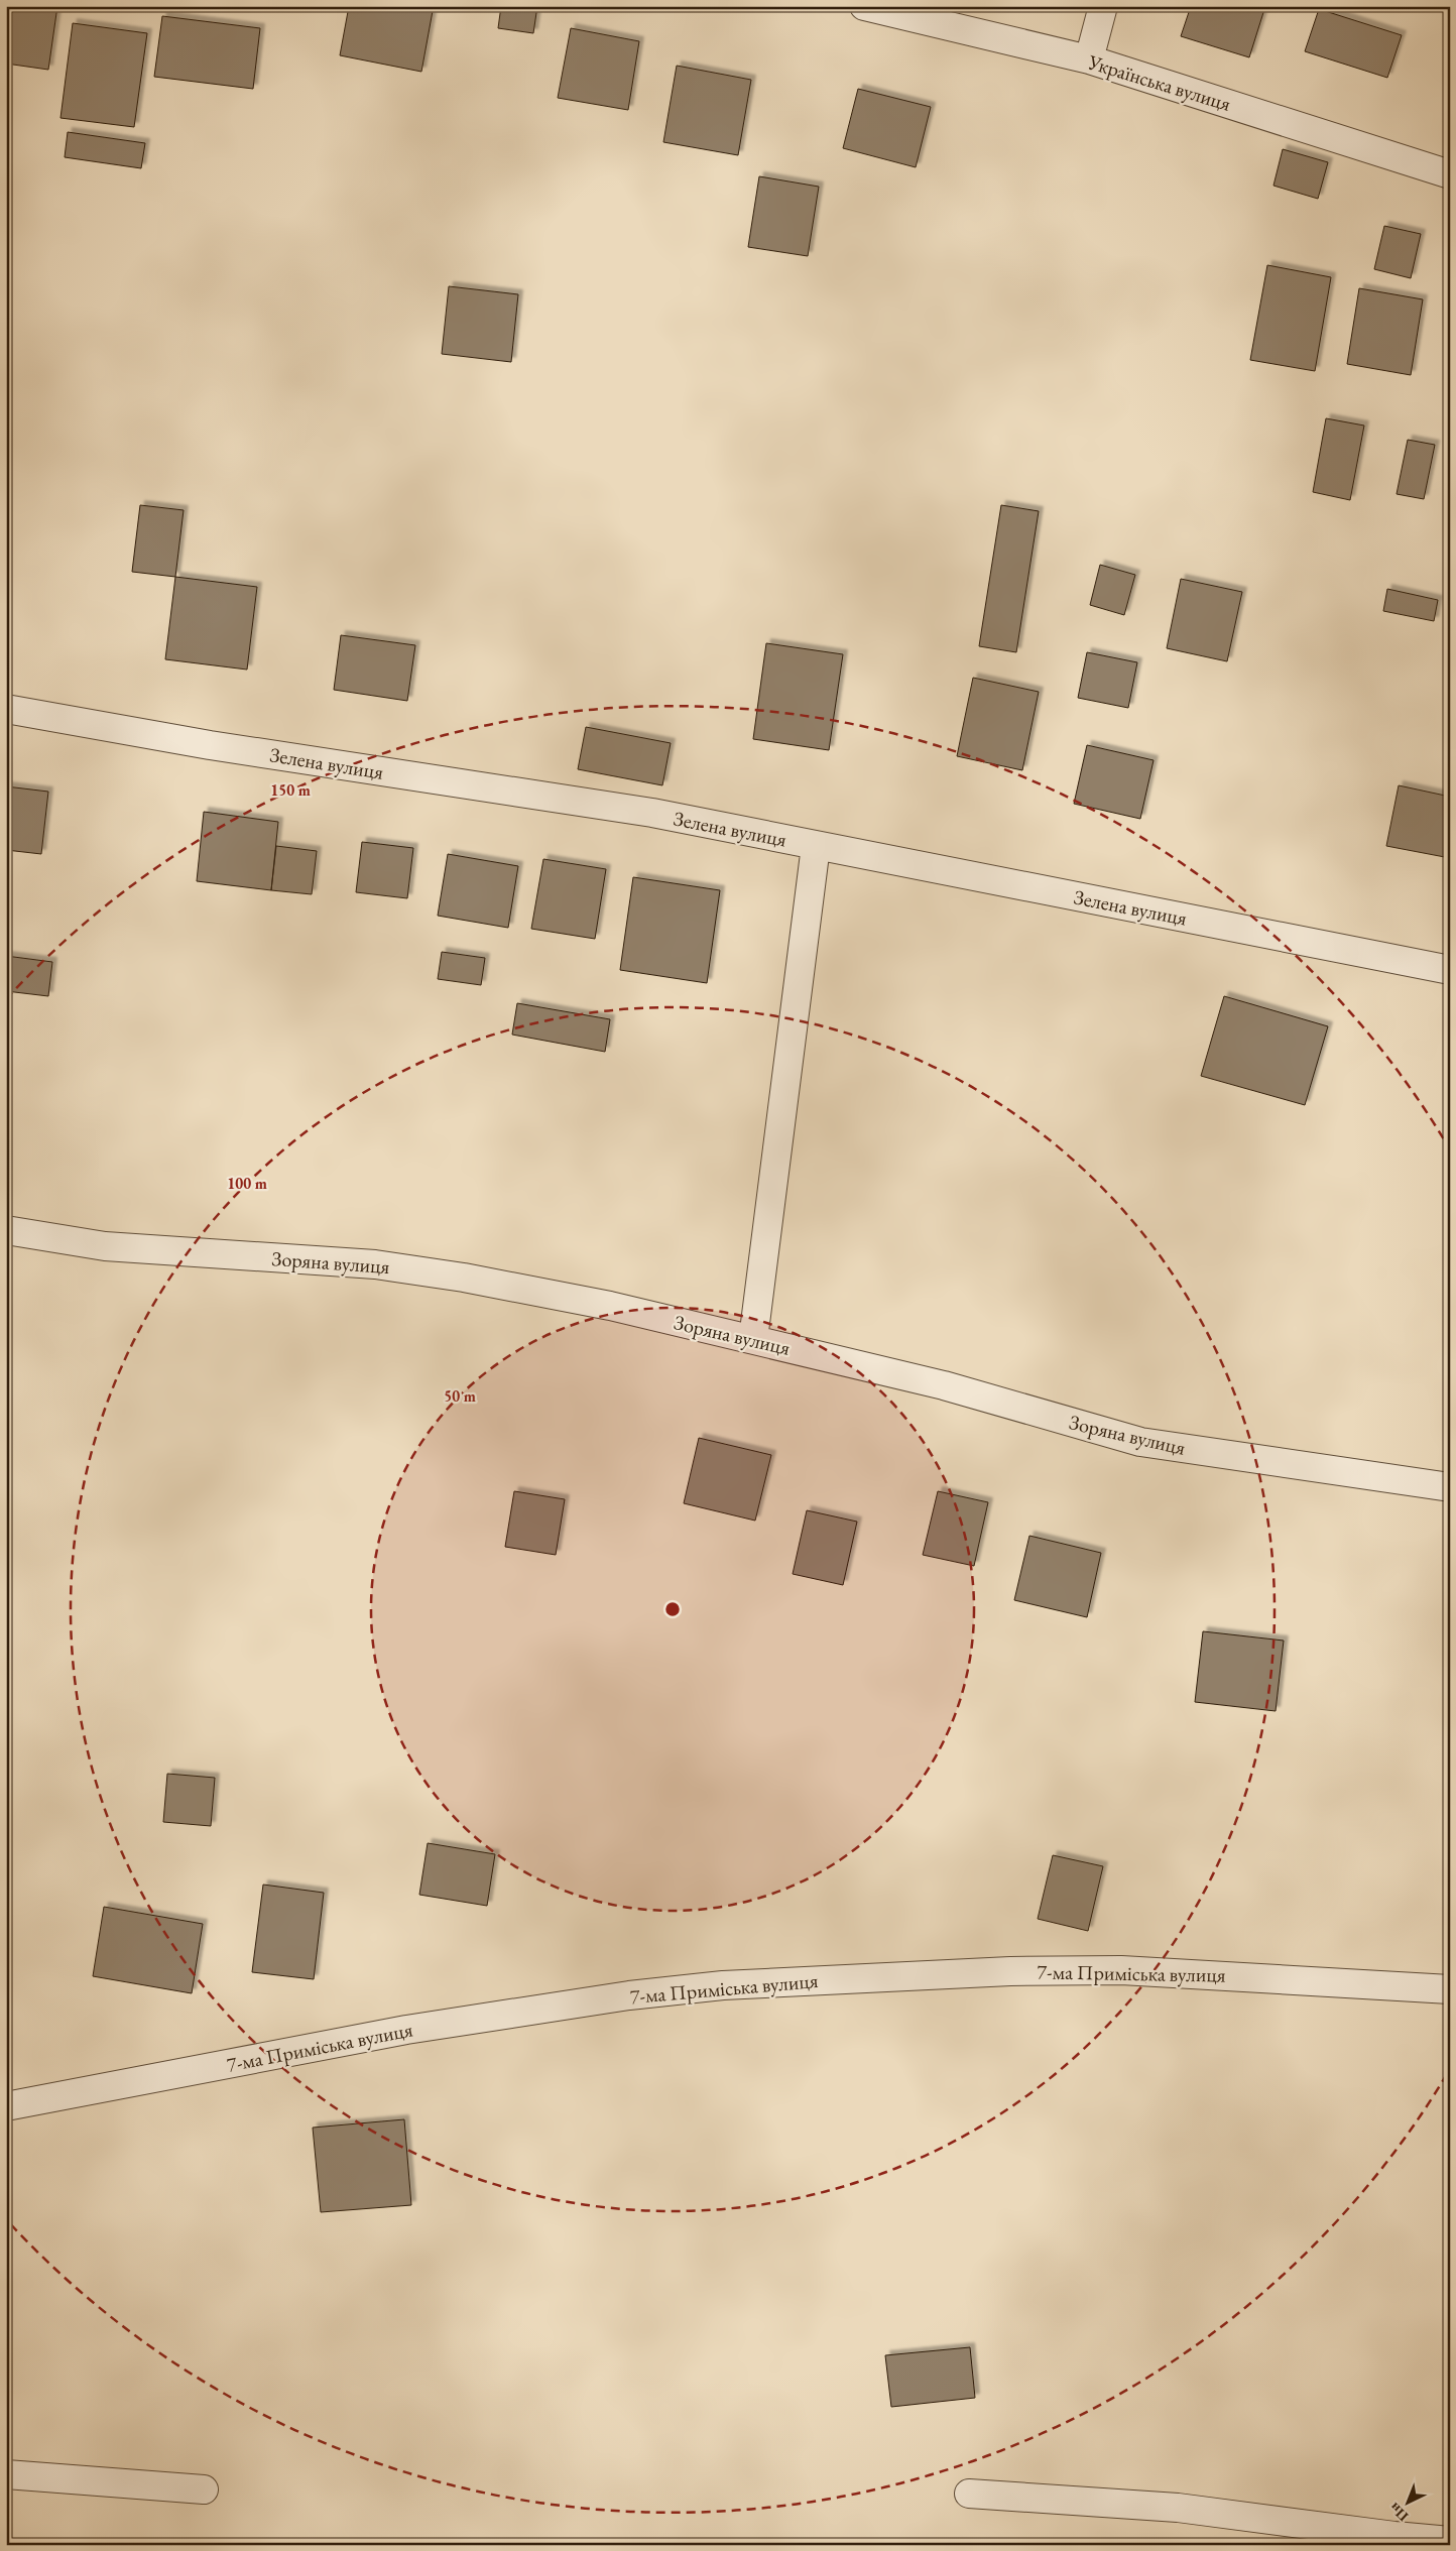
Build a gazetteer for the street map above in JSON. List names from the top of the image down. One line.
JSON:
{"streets":{"street":["Українська вулиця","Зелена вулиця","Зоряна вулиця","7-ма Приміська вулиця"]},"north":"bottom left","rings":["150 m","100 m","50 m"]}
